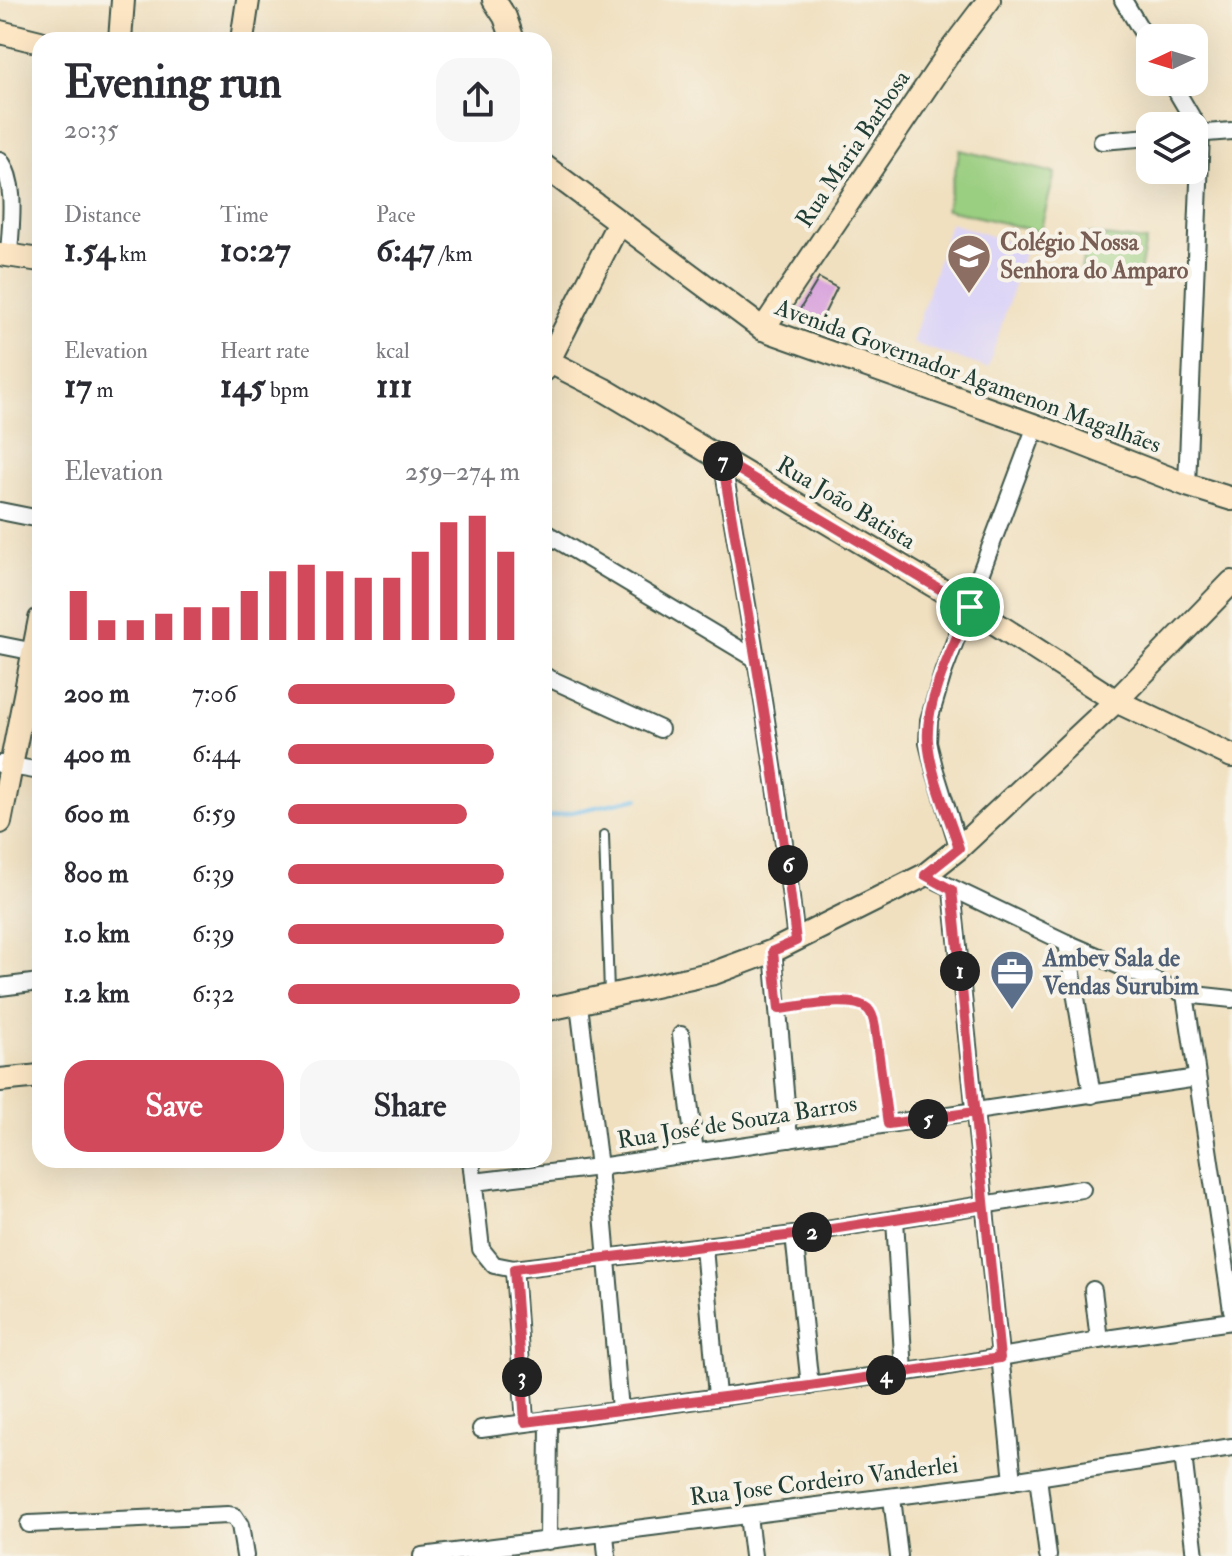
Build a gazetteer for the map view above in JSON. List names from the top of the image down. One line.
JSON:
{"streets":{"main road":["Rua Maria Barbosa","Avenida Governador Agamenon Magalhães","Rua João Batista"],"street":["Rua José de Souza Barros","Rua Jose Cordeiro Vanderlei"]},"crossings":[["Rua Maria Barbosa","Avenida Governador Agamenon Magalhães"]],"places":{"school or university":["Colégio Nossa Senhora do Amparo"],"office":["Ambev Sala de Vendas Surubim"]},"north":"left","page":{"heading":["Evening run","20:35"],"stats":[["Distance","1.54 km"],["Time","10:27"],["Pace","6:47 /km"],["Elevation","17 m"],["Heart rate","145 bpm"],["kcal","111"]],"chart":["Elevation","259–274 m"],"pins":["7","6","1","5","2","4","3"],"list":[{"name":"200 m","note":"7:06"},{"name":"400 m","note":"6:44"},{"name":"600 m","note":"6:59"},{"name":"800 m","note":"6:39"},{"name":"1.0 km","note":"6:39"},{"name":"1.2 km","note":"6:32"}],"buttons":["Save","Share"]}}
